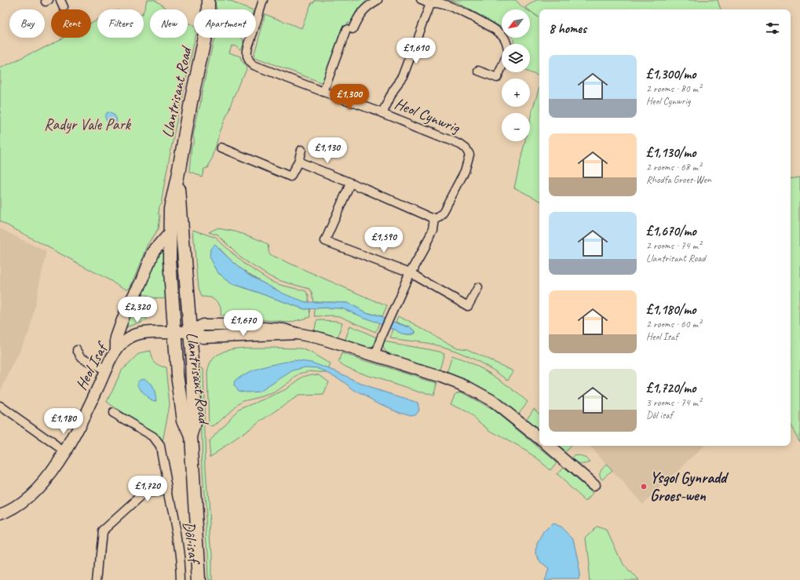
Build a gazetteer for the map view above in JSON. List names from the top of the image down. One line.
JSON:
{"streets":{"main road":["Llantrisant Road"],"street":["Heol Cynwrig","Heol Isaf","Dôl isaf"]},"crossings":[["Llantrisant Road","Heol Isaf"]],"parks":["Radyr Vale Park"],"places":["Ysgol Gynradd Groes-wen"],"north":"bottom left","page":{"map_buttons":["+","−"],"chip":["Buy","Rent","Filters","New","Apartment"],"heading":"8 homes","price":["£1,610","£1,300","£1,130","£1,590","£2,320","£1,670","£1,180","£1,720"],"list":[{"name":"£1,300/mo","note":"2 rooms · 80 m² · Heol Cynwrig"},{"name":"£1,130/mo","note":"2 rooms · 68 m² · Rhodfa Groes-Wen"},{"name":"£1,670/mo","note":"2 rooms · 74 m² · Llantrisant Road"},{"name":"£1,180/mo","note":"2 rooms · 60 m² · Heol Isaf"},{"name":"£1,720/mo","note":"3 rooms · 74 m² · Dôl isaf"}]}}
